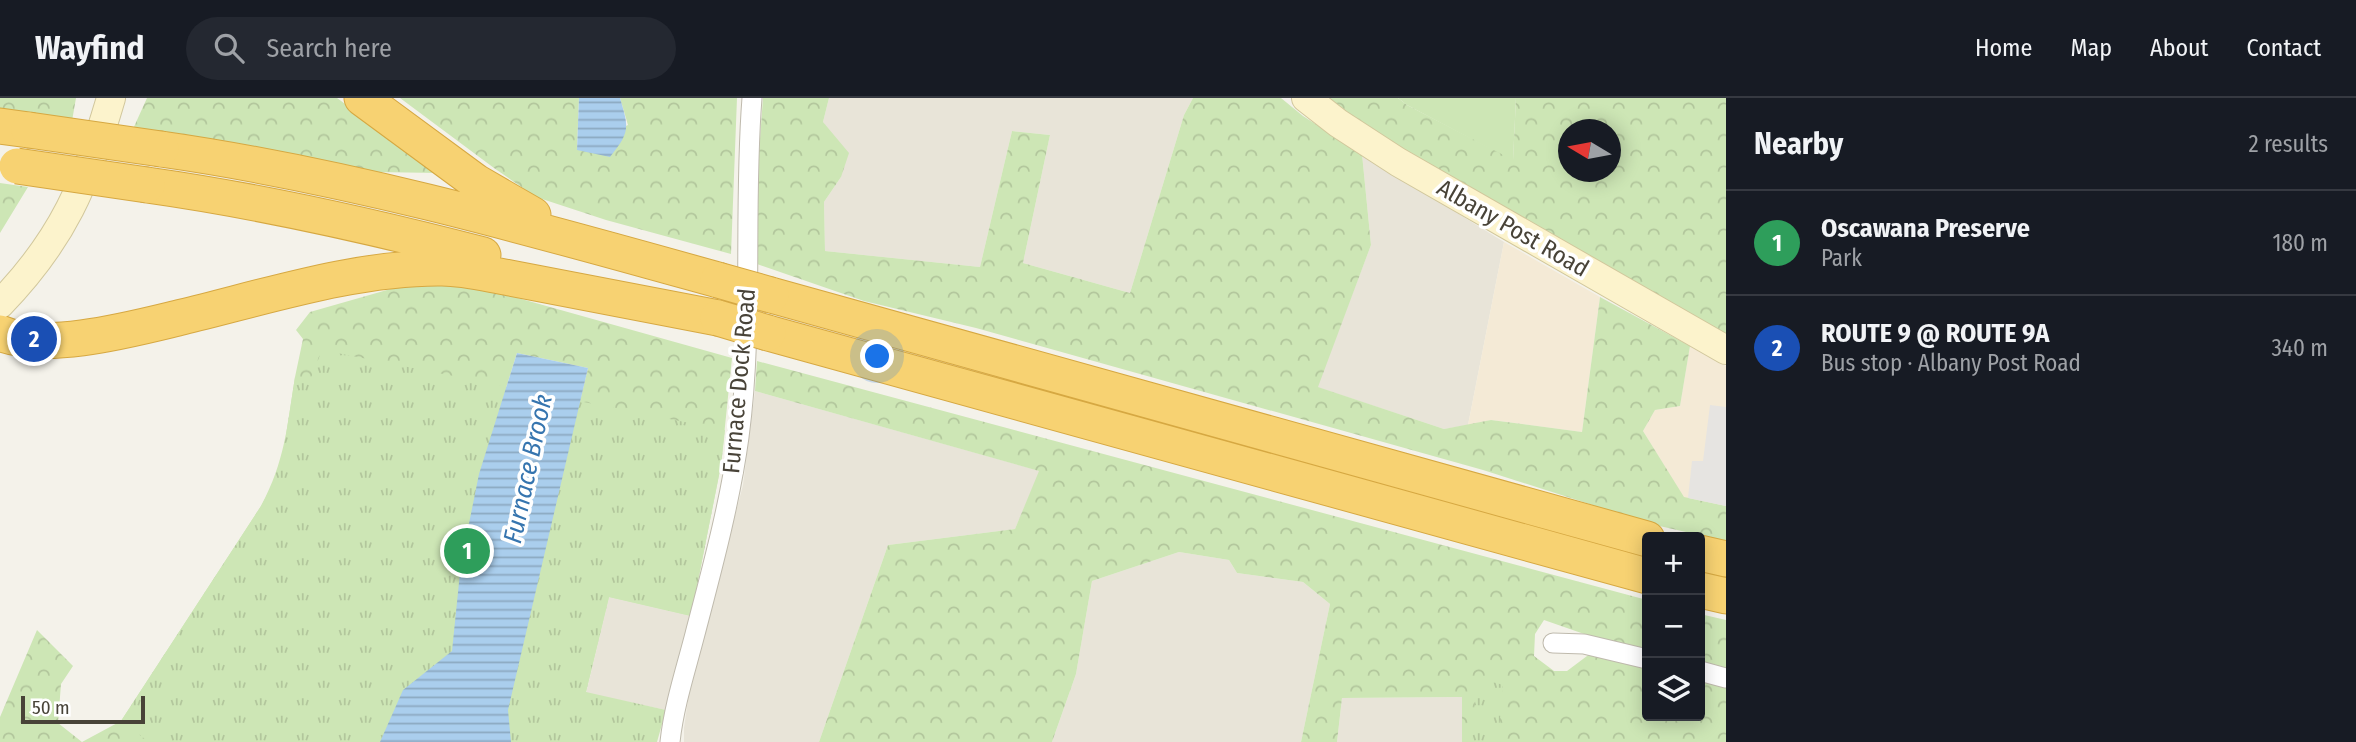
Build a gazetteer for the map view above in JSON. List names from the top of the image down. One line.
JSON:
{"streets":{"main road":["Albany Post Road"],"street":["Furnace Dock Road"]},"water":["Furnace Brook"],"scale_bar":"50 m","north":"left","page":{"header":"Wayfind","search":"Search here","nav":["Home","Map","About","Contact"],"heading":["Nearby","2 results"],"list":[{"mark":"1","name":"Oscawana Preserve","note":"Park","value":"180 m"},{"mark":"2","name":"ROUTE 9 @ ROUTE 9A","note":"Bus stop · Albany Post Road","value":"340 m"}],"pins":["2","1"],"map_buttons":["+","−"],"scale":"50 m"}}
